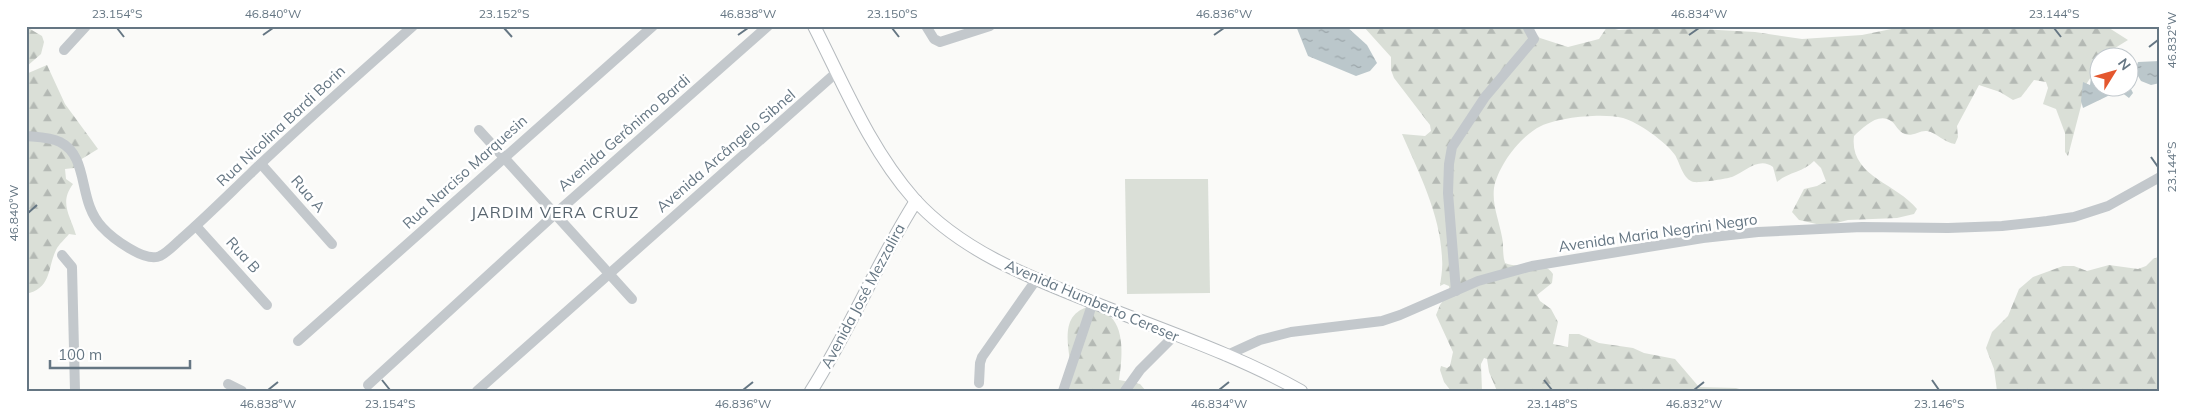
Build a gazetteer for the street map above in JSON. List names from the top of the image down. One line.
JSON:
{"streets":{"main road":["Avenida José Mezzalira","Avenida Humberto Cereser"],"street":["Rua Nicolina Bardi Borin","Avenida Gerônimo Bardi","Avenida Arcângelo Sibnel","Rua Narciso Marquesin","Rua A","Avenida Maria Negrini Negro","Rua B"]},"crossings":[["Rua Nicolina Bardi Borin","Rua A"],["Rua Nicolina Bardi Borin","Rua B"],["Avenida Arcângelo Sibnel","Avenida Humberto Cereser"],["Avenida Maria Negrini Negro","Avenida Humberto Cereser"],["Avenida José Mezzalira","Avenida Humberto Cereser"]],"districts":["JARDIM VERA CRUZ"],"scale_bar":"100 m","north":"top right","coordinates":["23.154°S","46.840°W","23.152°S","46.838°W","23.150°S","46.836°W","46.834°W","23.144°S","46.832°W","23.148°S","23.146°S"]}
